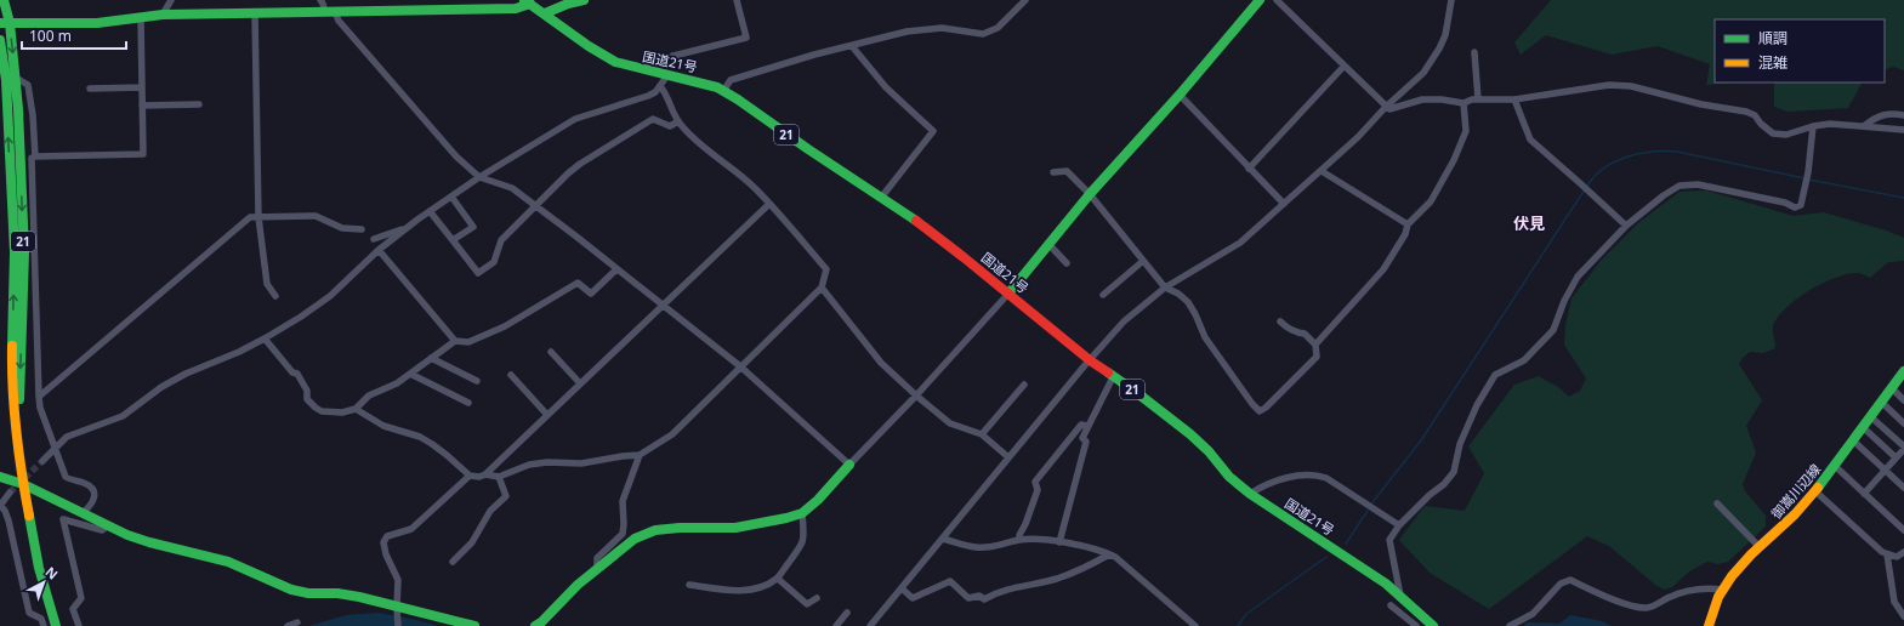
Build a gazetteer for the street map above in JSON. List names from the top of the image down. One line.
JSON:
{"streets":{"main road":["国道21号","21","御嵩川辺線"]},"districts":["伏見"],"legend":["順調","混雑"],"scale_bar":"100 m","north":"top right"}
